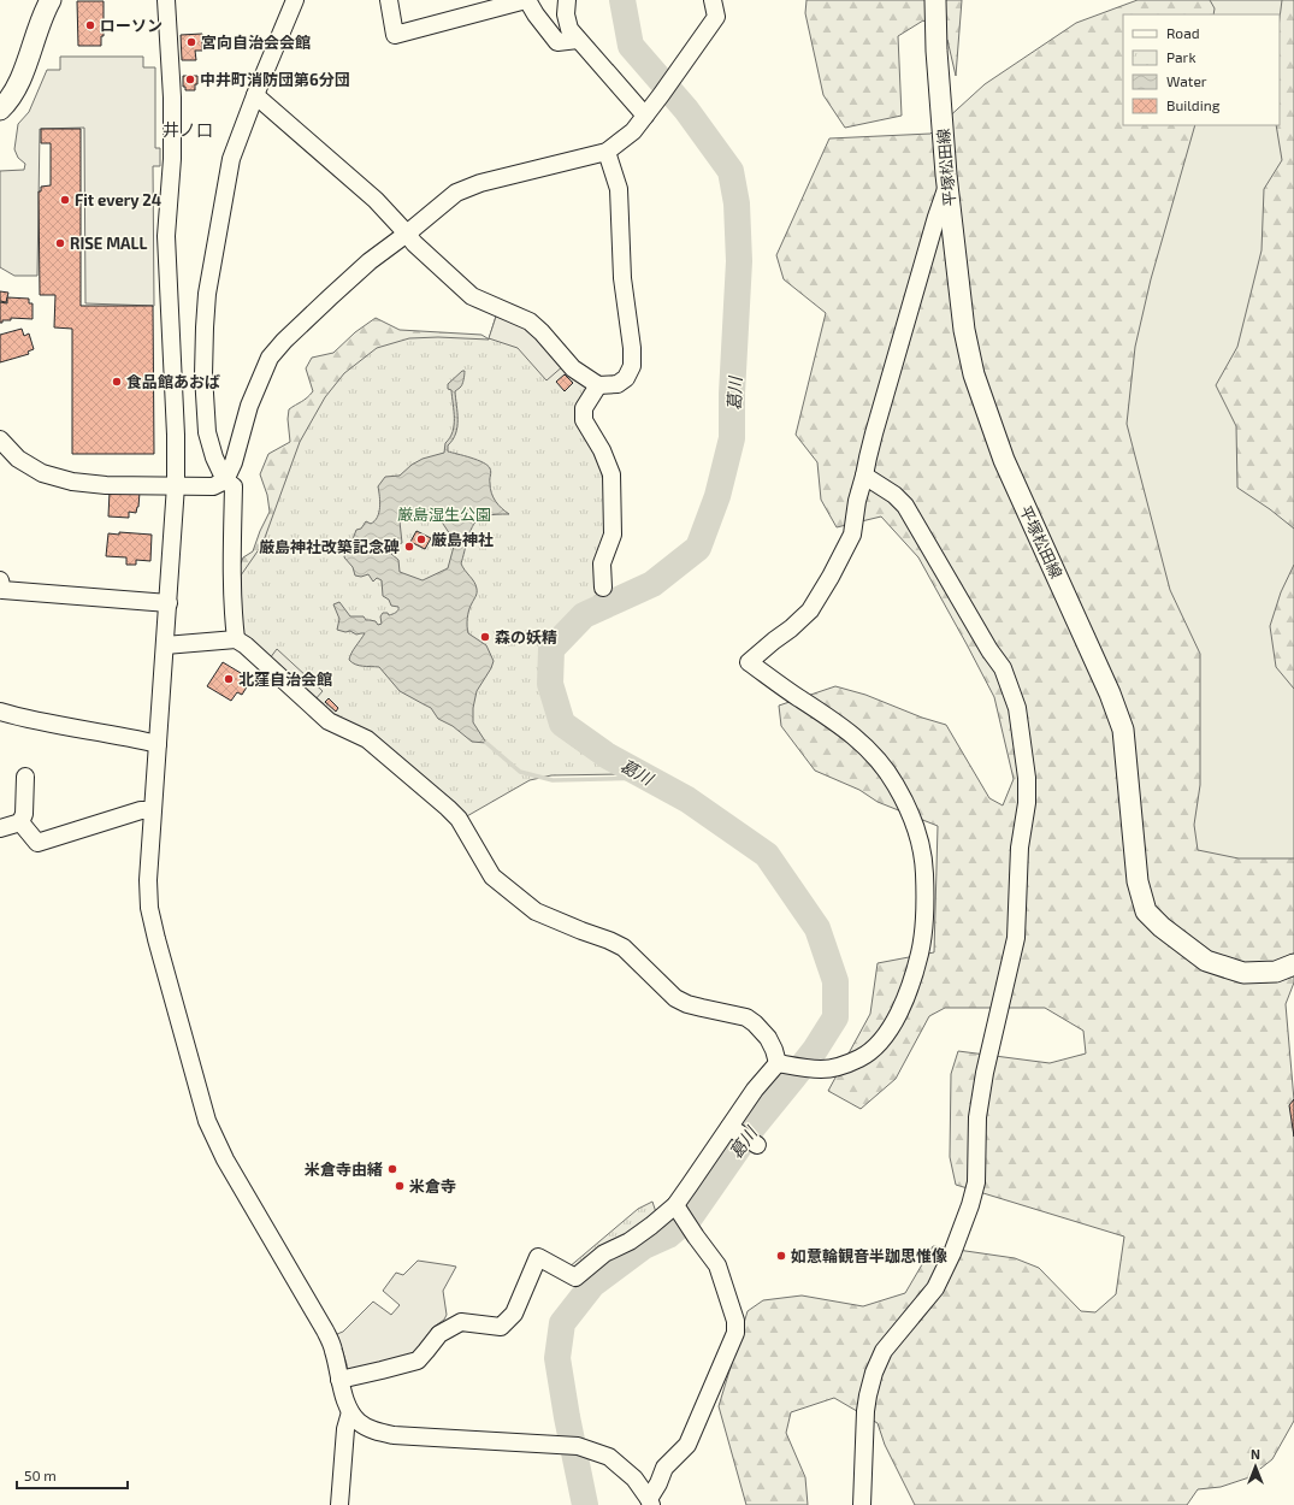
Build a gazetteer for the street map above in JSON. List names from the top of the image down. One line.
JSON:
{"streets":{"main road":["平塚松田線"]},"districts":["井ノ口"],"water":["葛川"],"parks":["厳島湿生公園"],"places":["ローソン","宮向自治会会館","中井町消防団第6分団","Fit every 24","RISE MALL","食品館あおば","厳島神社","厳島神社改築記念碑","森の妖精","北窪自治会館","米倉寺由緒","米倉寺","如意輪観音半跏思惟像"],"legend":["Road","Park","Water","Building"],"scale_bar":"50 m","north":"top"}
